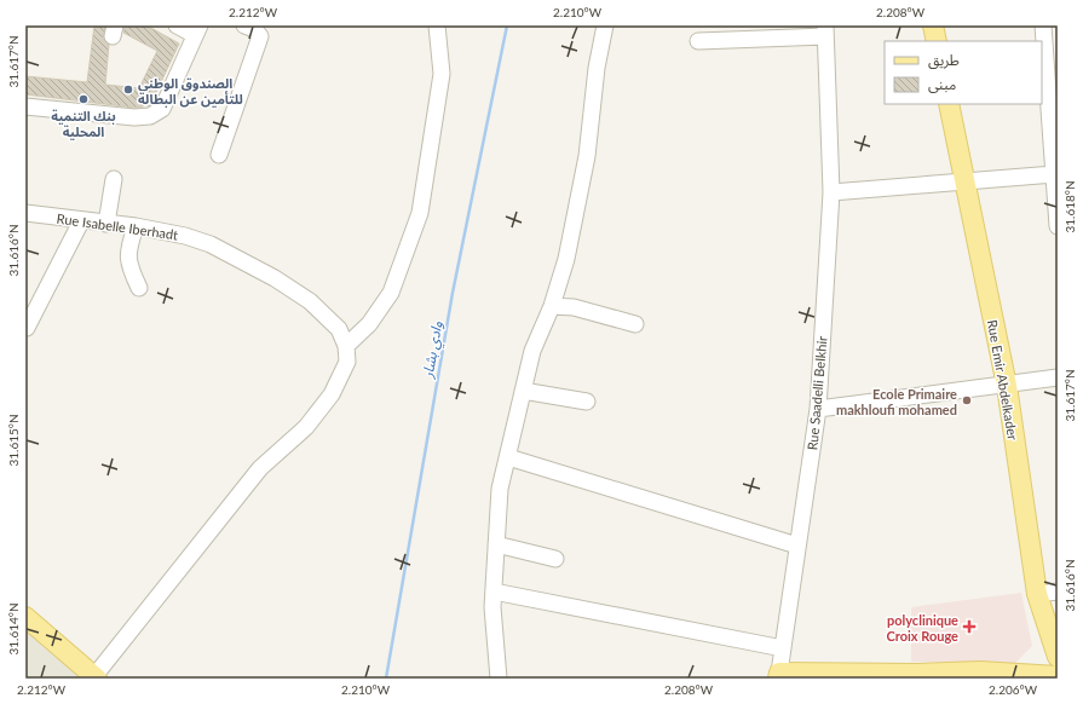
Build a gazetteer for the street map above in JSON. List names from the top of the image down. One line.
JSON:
{"streets":{"main road":["Rue Emir Abdelkader"],"street":["Rue Isabelle Iberhadt","Rue Saadelli Belkhir"]},"water":["وادي بشار"],"places":{"other":["الصندوق الوطني للتأمين عن البطالة","بنك التنمية المحلية","Ecole Primaire makhloufi mohamed"],"health":["polyclinique Croix Rouge"]},"legend":["طريق","مبنى"],"coordinates":["2.212°W","2.210°W","2.208°W","31.617°N","31.618°N","31.616°N","31.615°N","31.614°N","2.206°W"]}
